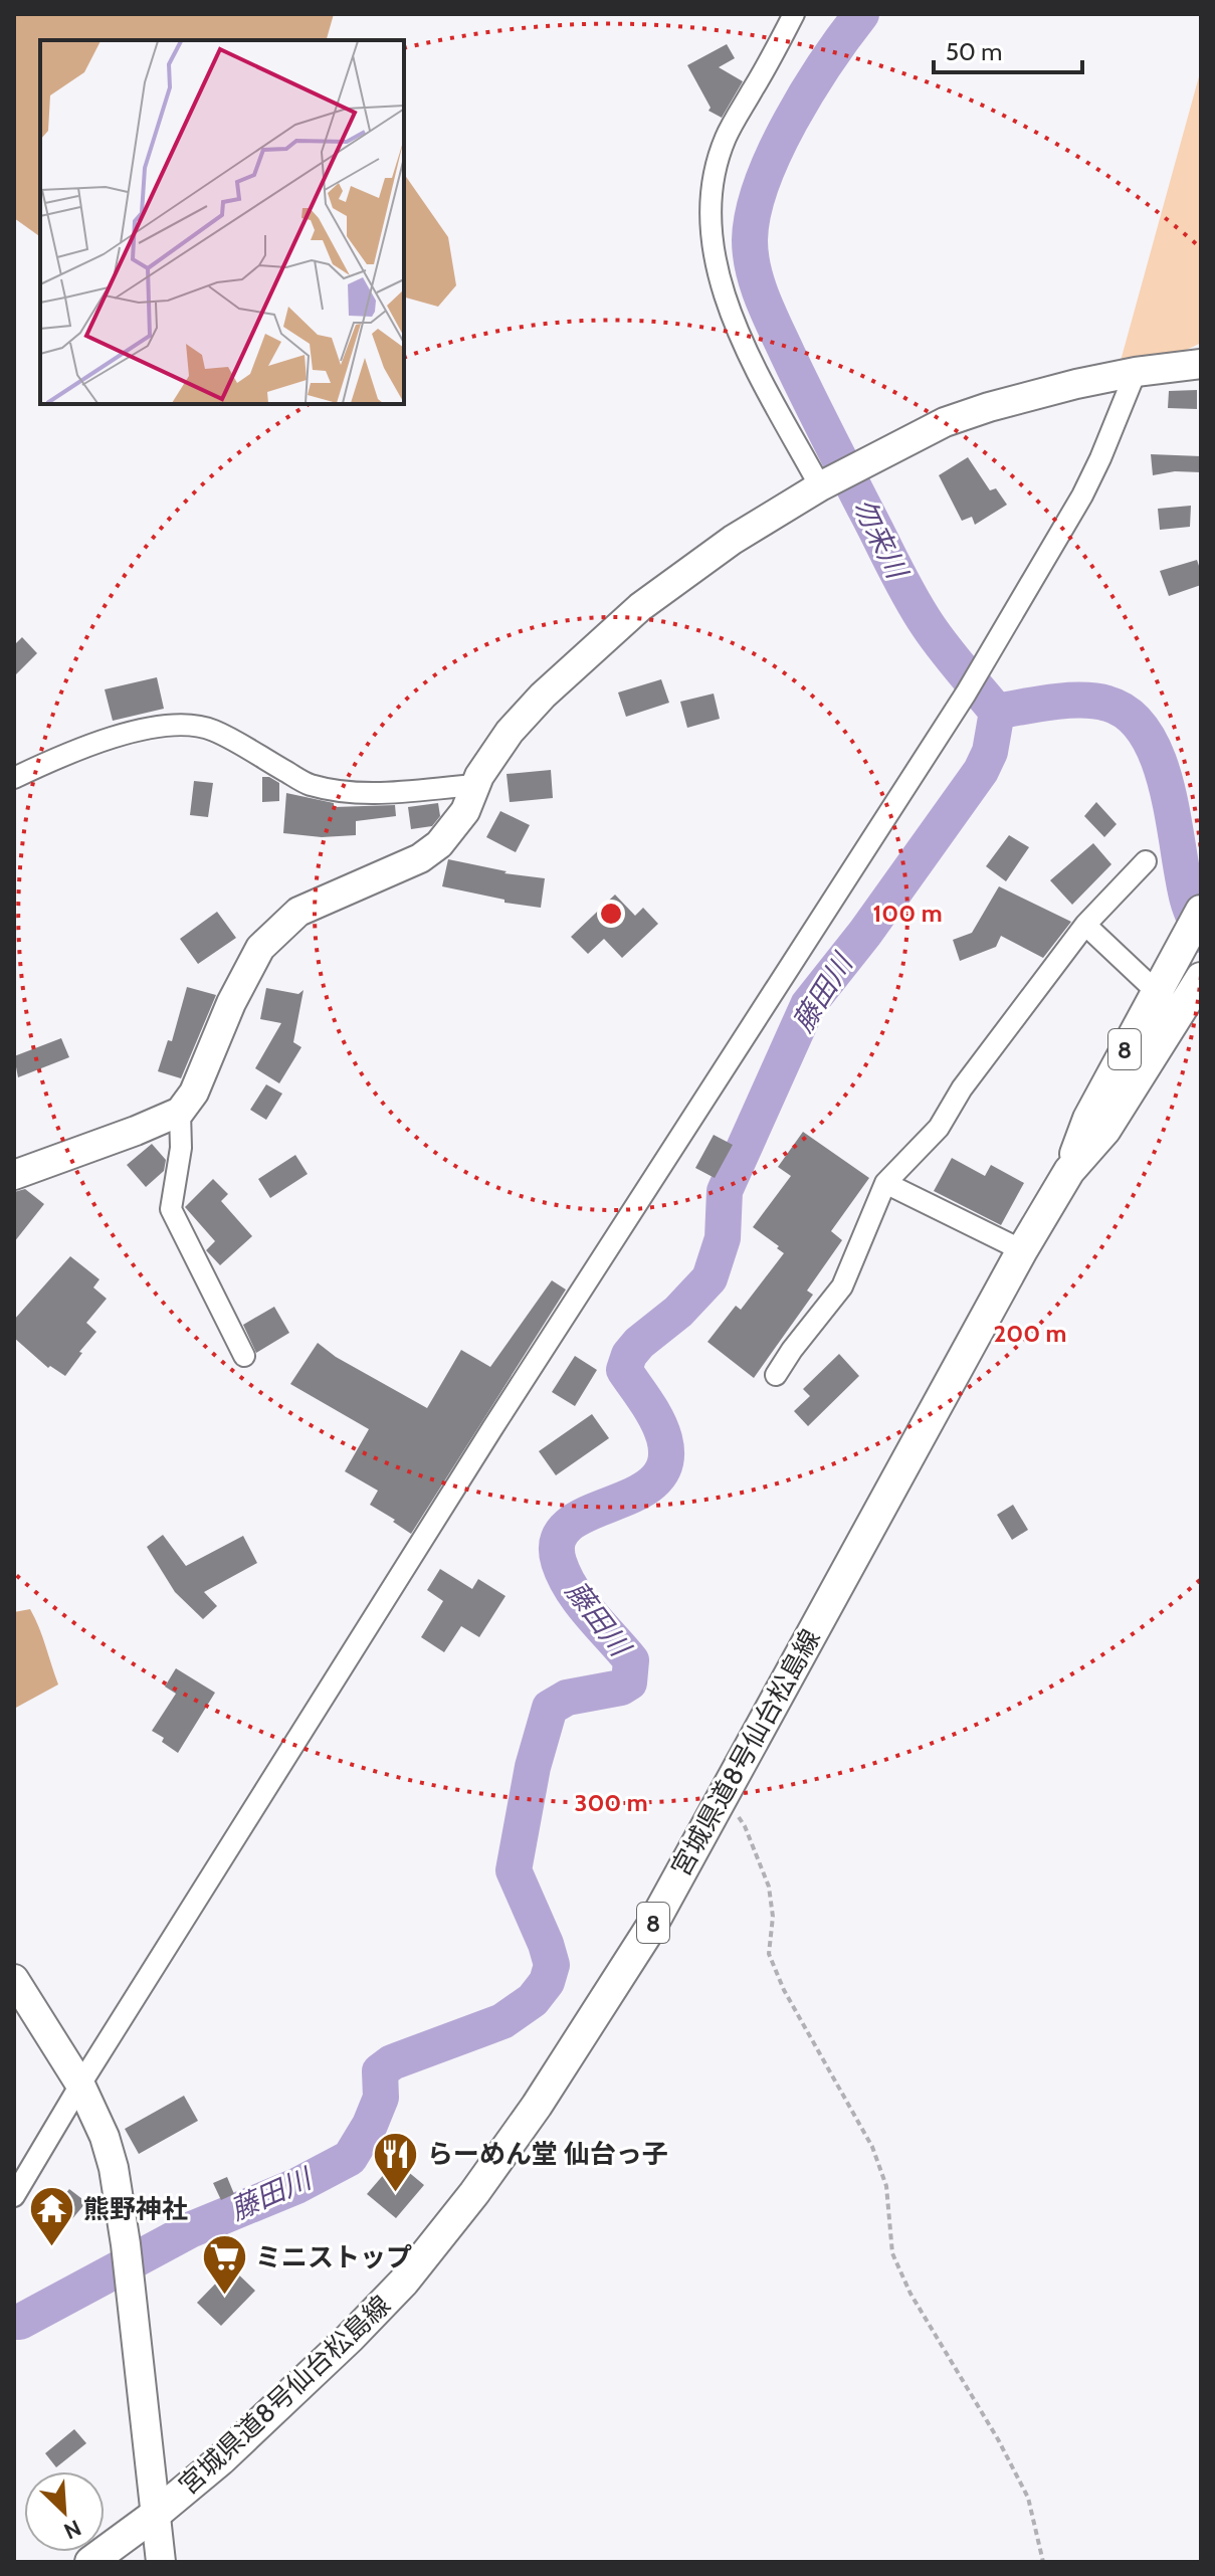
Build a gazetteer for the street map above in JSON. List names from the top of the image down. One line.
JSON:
{"streets":{"main road":["8","宮城県道8号仙台松島線"]},"water":["勿来川","藤田川"],"places":{"restaurant":["らーめん堂 仙台っ子"],"temple":["熊野神社"],"supermarket":["ミニストップ"]},"scale_bar":"50 m","north":"bottom right","rings":["100 m","200 m","300 m"]}
